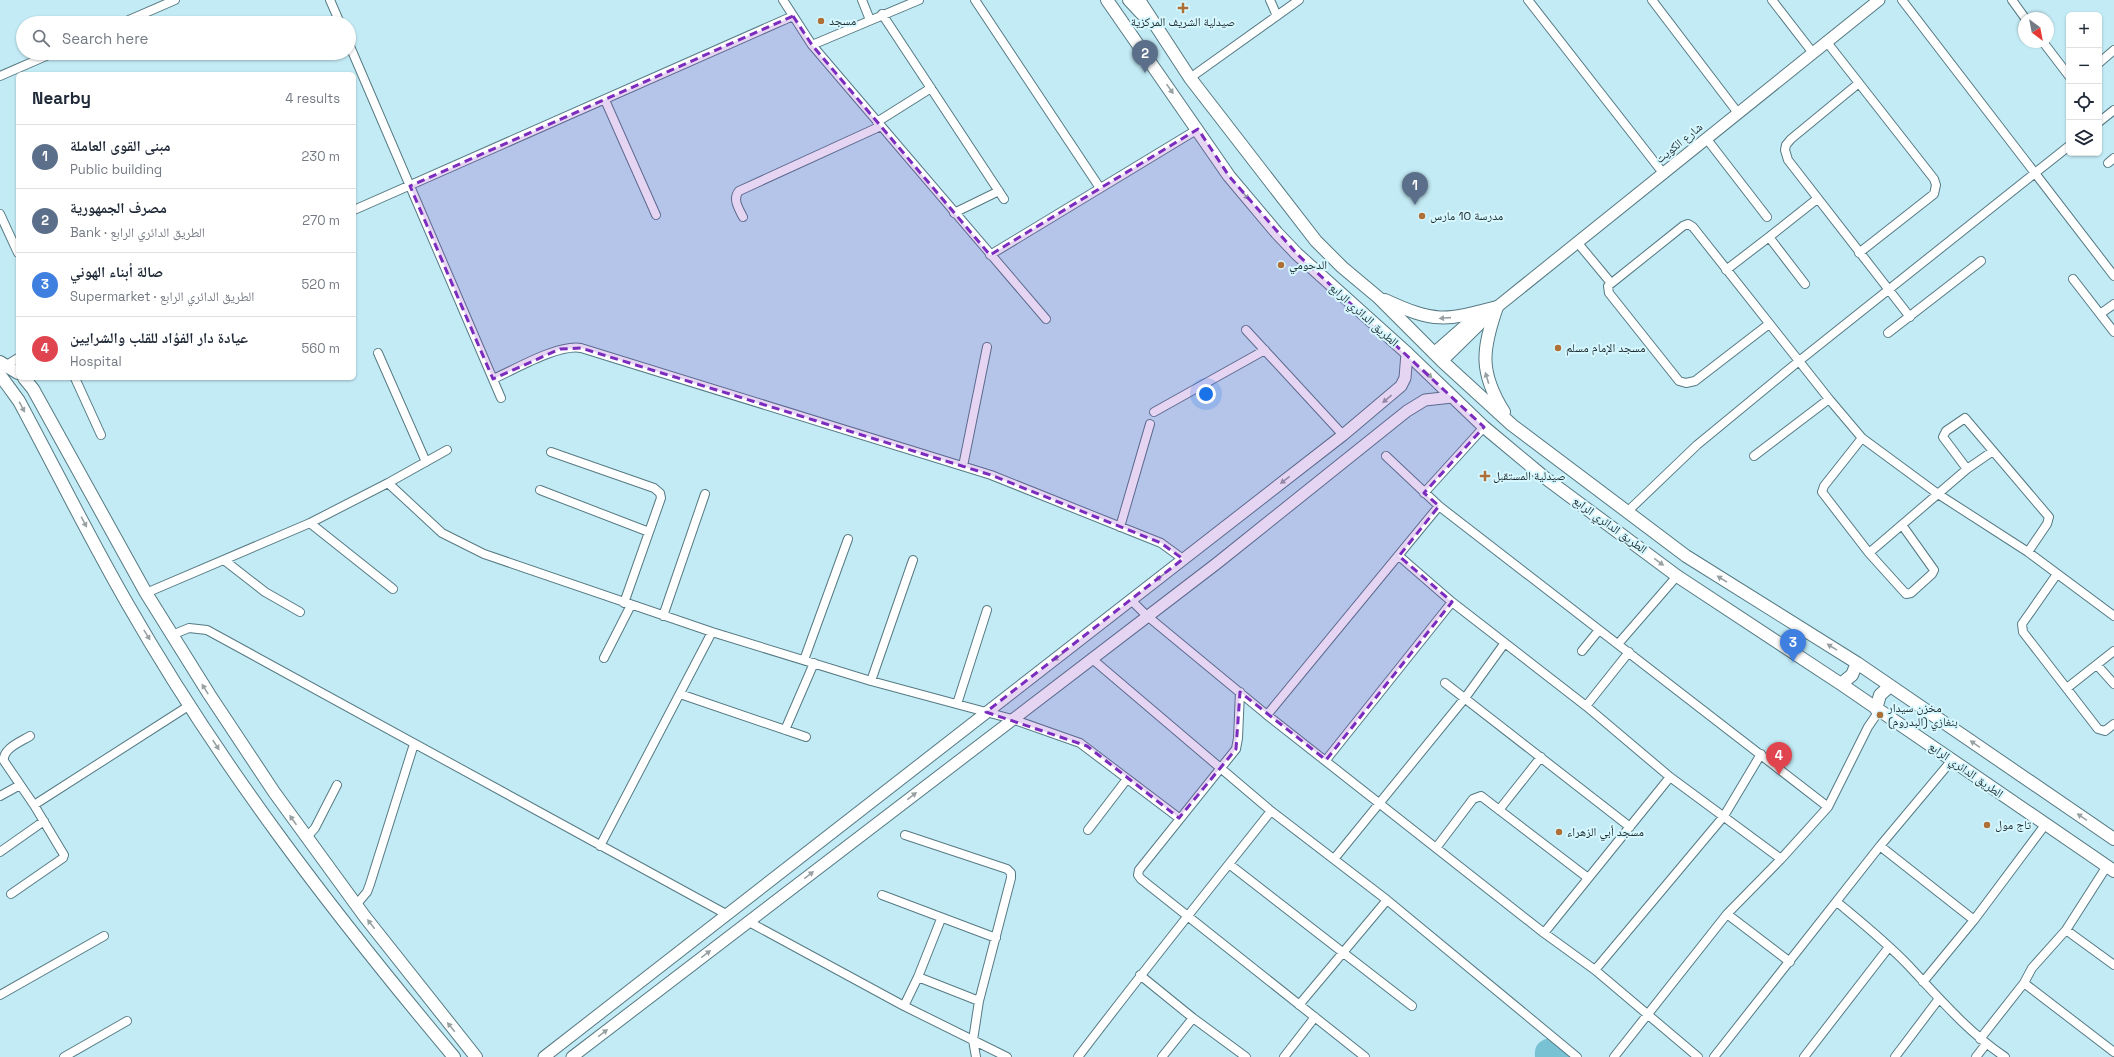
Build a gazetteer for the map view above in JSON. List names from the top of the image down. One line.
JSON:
{"streets":{"main road":["شارع الكويت","الطريق الدائري الرابع"]},"crossings":[["شارع الكويت","الطريق الدائري الرابع"]],"places":{"health":["صيدلية الشريف المركزية","صيدلية المستقبل"],"other":["مسجد","مدرسة 10 مارس","الدحومي","مسجد الإمام مسلم","مخزن سيدار بنغازي (البدروم)","تاج مول","مسجد أبي الزهراء"]},"north":"bottom right","page":{"map_buttons":["+","−"],"search":"Search here","pins":["2","1","3","4"],"heading":["Nearby","4 results"],"list":[{"mark":"1","name":"مبنى القوى العاملة","note":"Public building","value":"230 m"},{"mark":"2","name":"مصرف الجمهورية","note":"Bank · الطريق الدائري الرابع","value":"270 m"},{"mark":"3","name":"صالة أبناء الهوني","note":"Supermarket · الطريق الدائري الرابع","value":"520 m"},{"mark":"4","name":"عيادة دار الفؤاد للقلب والشرايين","note":"Hospital","value":"560 m"}]}}
